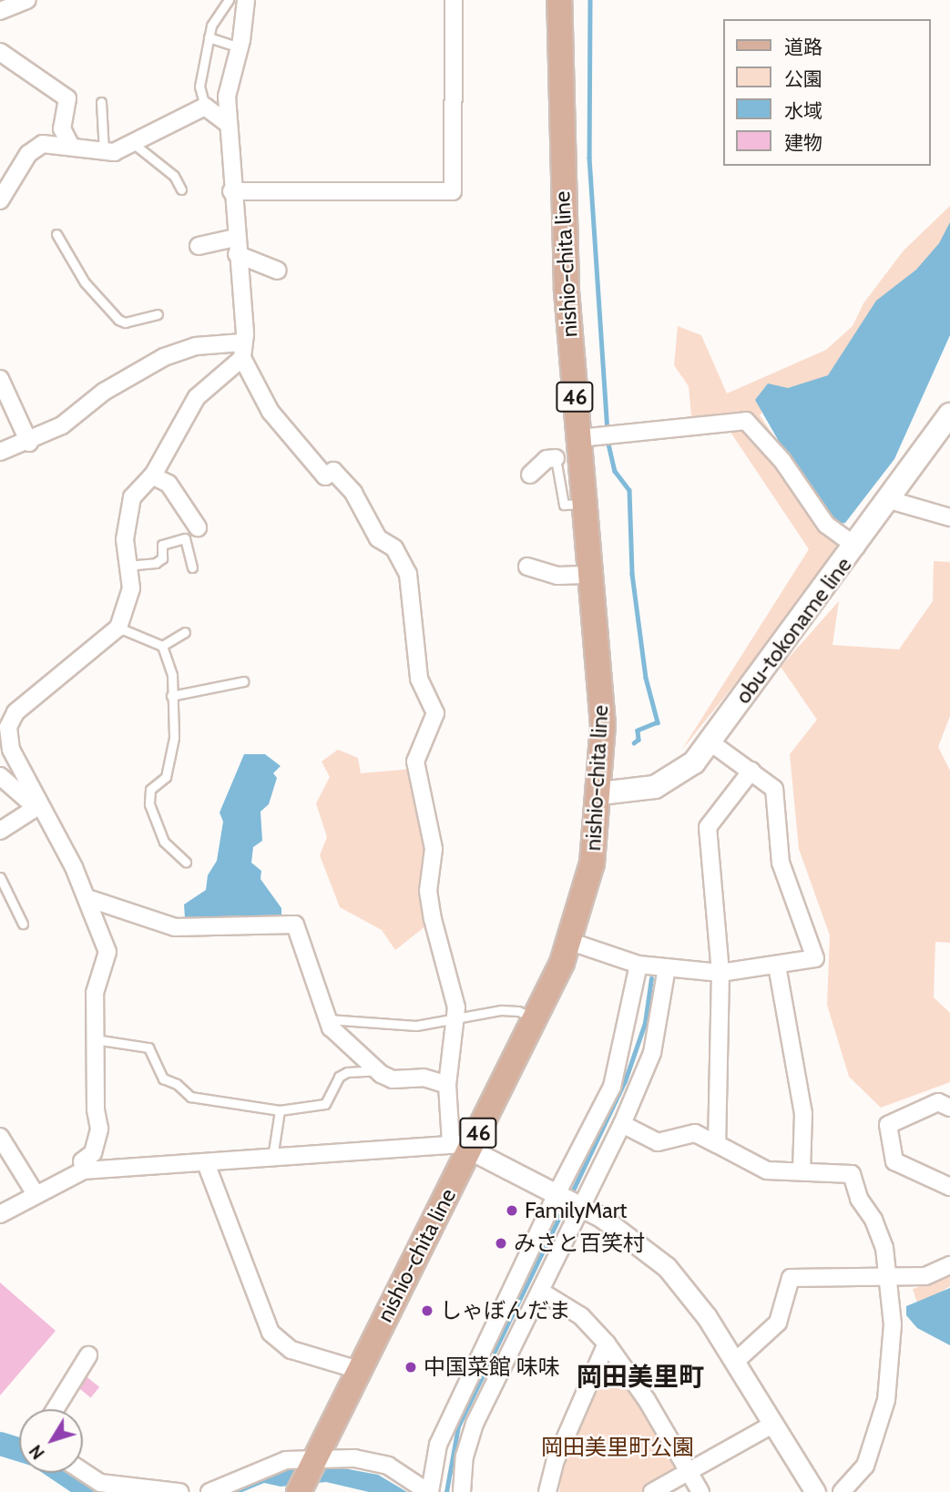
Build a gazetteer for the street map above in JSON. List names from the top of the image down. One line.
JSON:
{"streets":{"main road":["nishio-chita line","46","obu-tokoname line"]},"crossings":[["nishio-chita line","obu-tokoname line"]],"districts":["岡田美里町"],"parks":["岡田美里町公園"],"places":["FamilyMart","みさと百笑村","しゃぼんだま","中国菜館 味味"],"legend":["道路","公園","水域","建物"],"north":"bottom left"}
